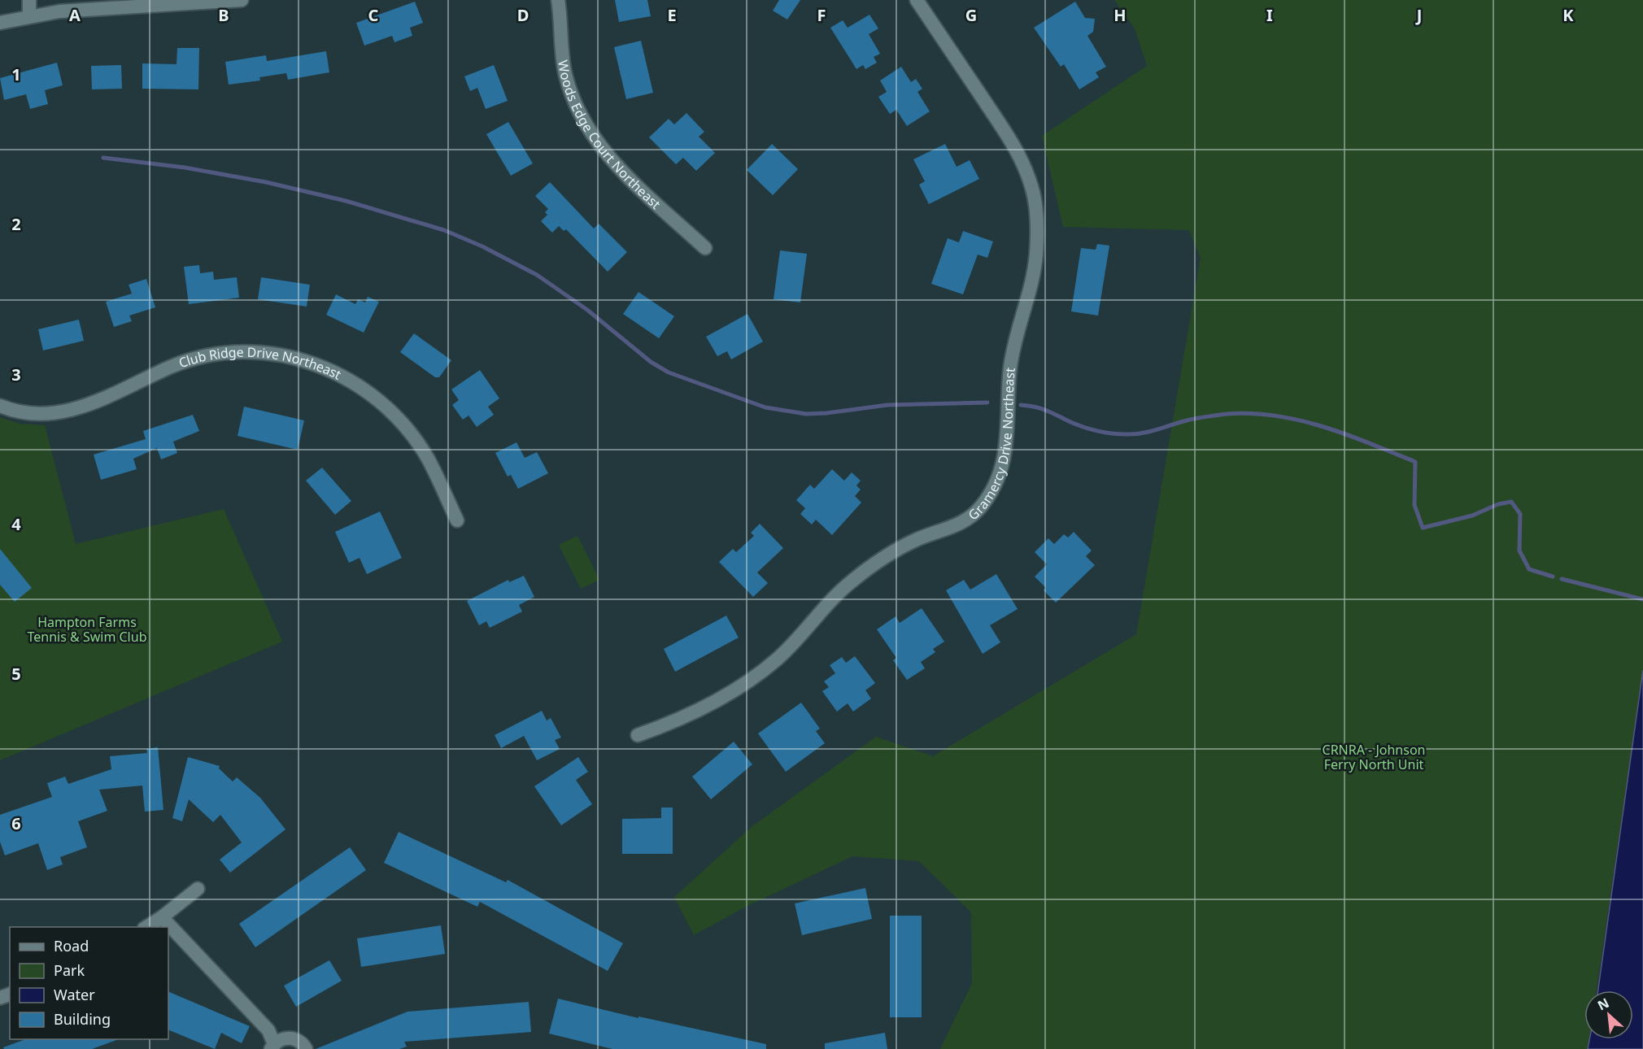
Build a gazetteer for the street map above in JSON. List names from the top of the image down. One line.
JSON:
{"streets":{"street":["Woods Edge Court Northeast","Club Ridge Drive Northeast","Gramercy Drive Northeast"]},"parks":["Hampton Farms Tennis & Swim Club","CRNRA - Johnson Ferry North Unit"],"legend":["Road","Park","Water","Building"],"north":"top left","grid":{"columns":["A","B","C","D","E","F","G","H","I","J","K"],"rows":["1","2","3","4","5","6"]}}
